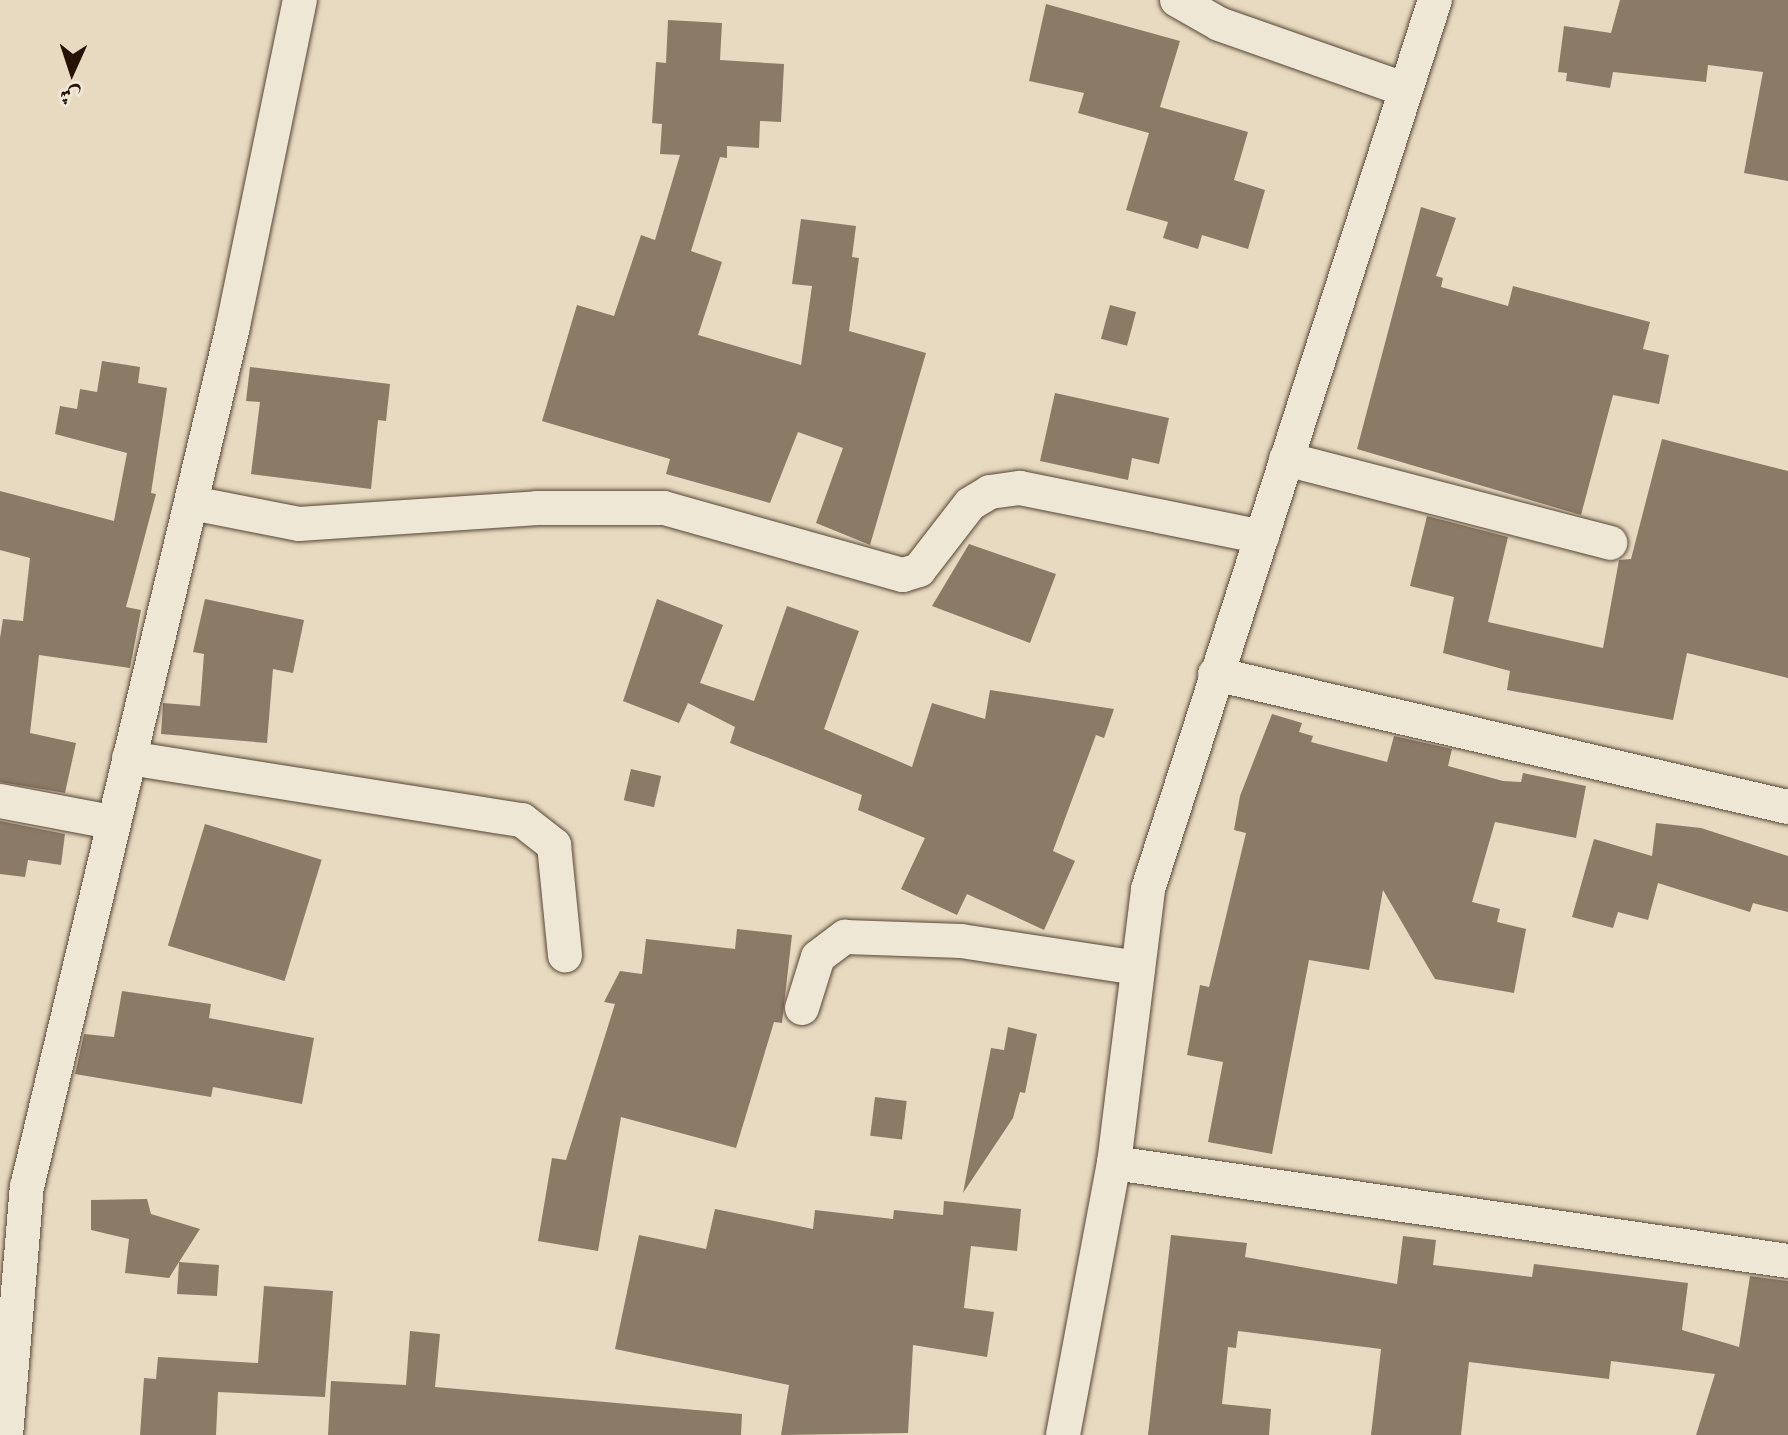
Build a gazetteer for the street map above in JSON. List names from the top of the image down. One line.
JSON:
{"north":"bottom"}
